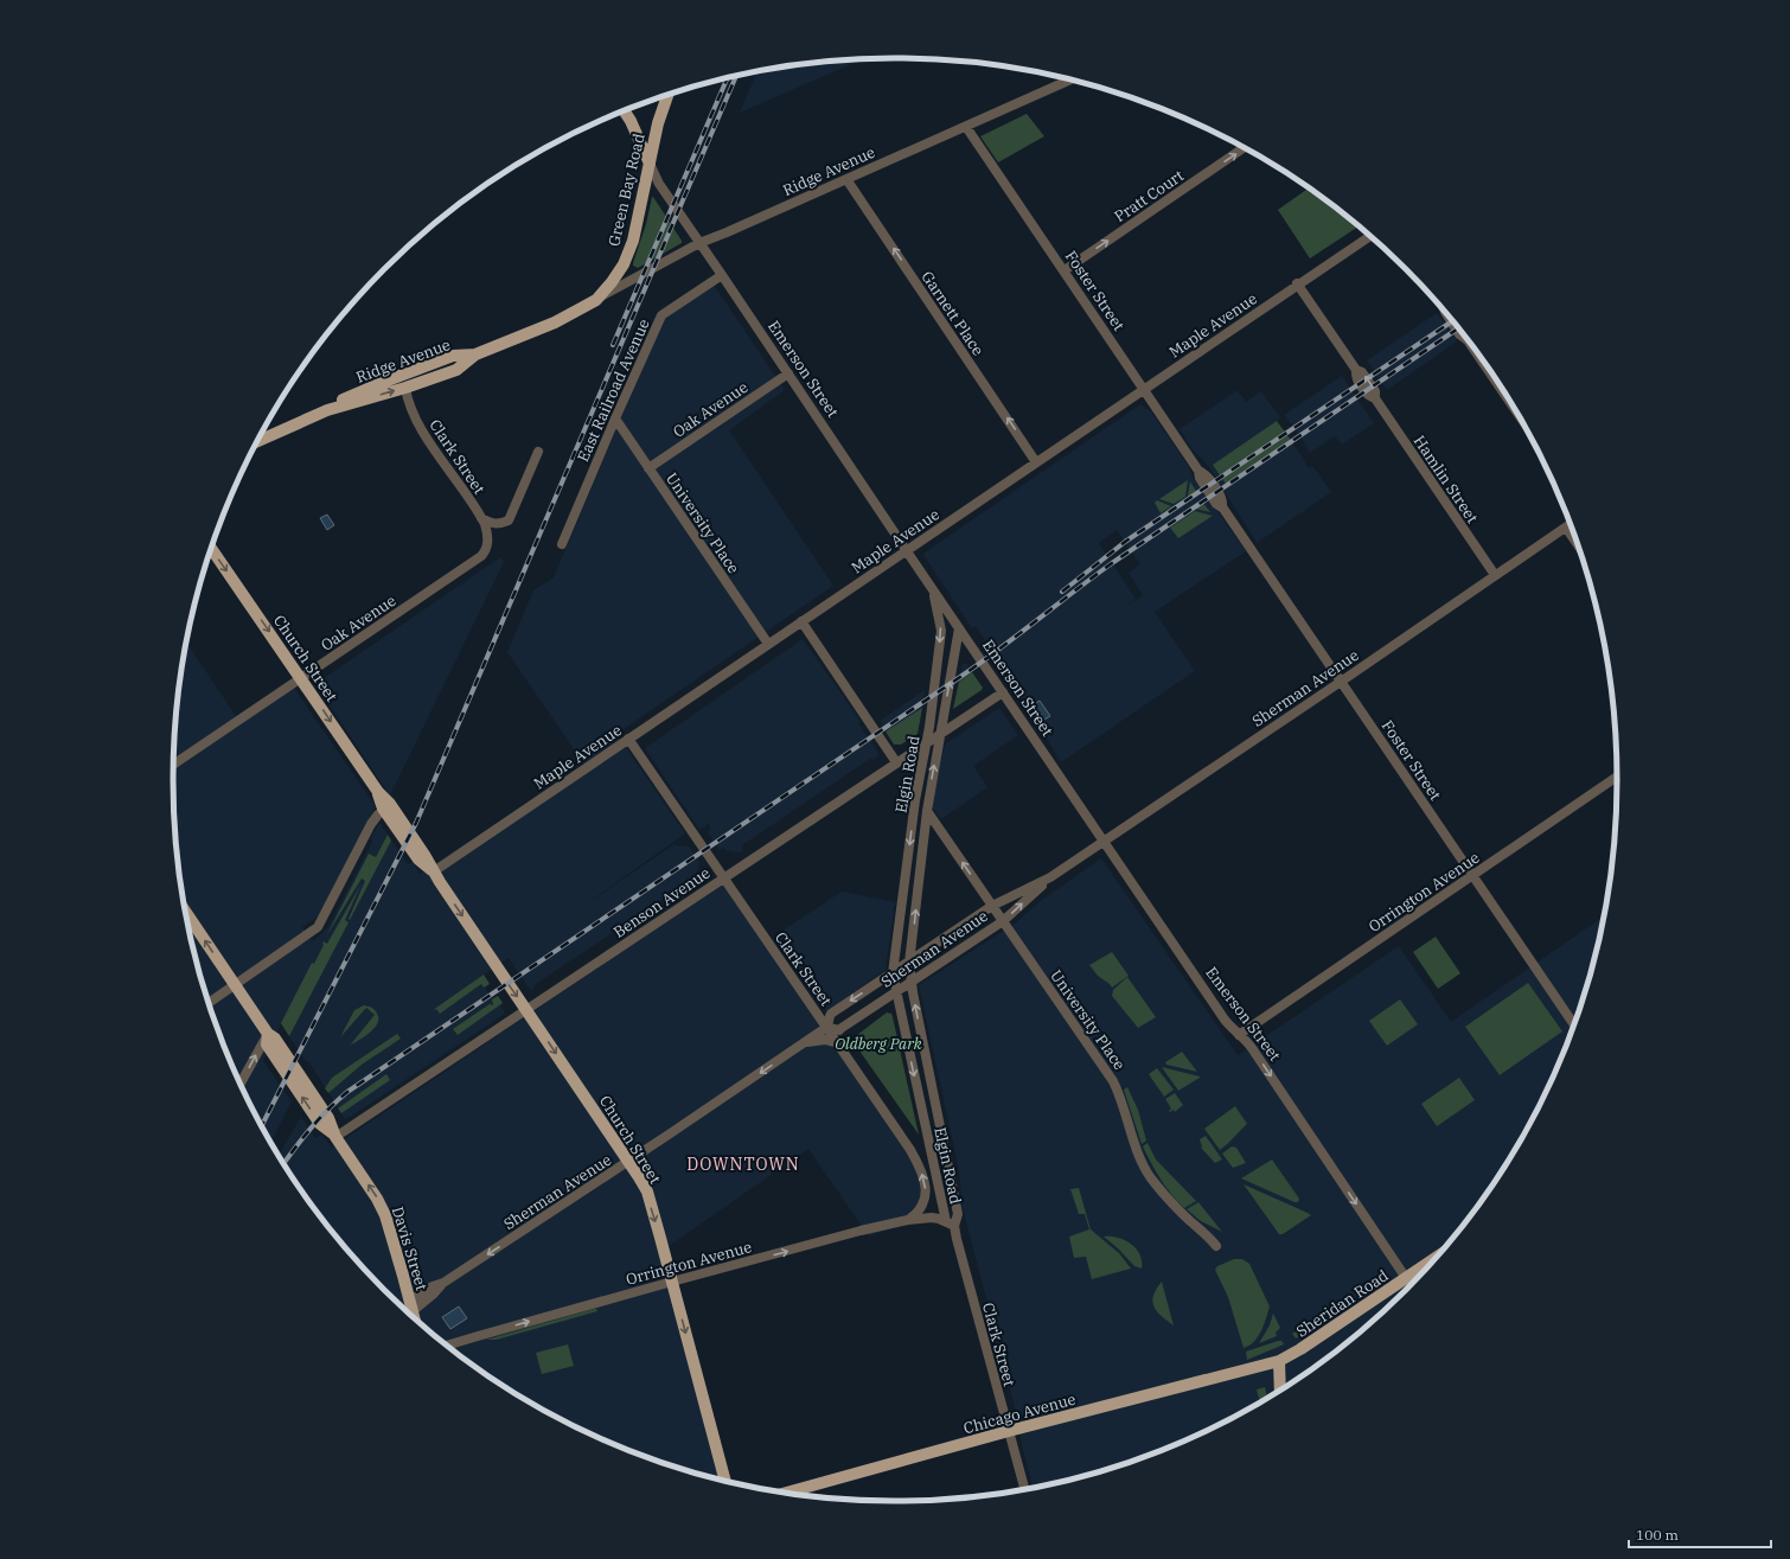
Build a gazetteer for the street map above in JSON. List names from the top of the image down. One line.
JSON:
{"streets":{"main road":["Ridge Avenue","Green Bay Road","Emerson Street","Church Street","Davis Street","Sheridan Road","Chicago Avenue"],"street":["Pratt Court","Foster Street","Garnett Place","Maple Avenue","East Railroad Avenue","Oak Avenue","Clark Street","Hamlin Street","University Place","Sherman Avenue","Elgin Road","Orrington Avenue","Benson Avenue"]},"crossings":[["Ridge Avenue","Green Bay Road"],["Ridge Avenue","Foster Street"],["Ridge Avenue","Garnett Place"],["Ridge Avenue","Emerson Street"],["Ridge Avenue","Clark Street"],["Green Bay Road","Emerson Street"],["Pratt Court","Foster Street"],["Foster Street","Maple Avenue"],["Foster Street","Sherman Avenue"],["Foster Street","Orrington Avenue"],["Garnett Place","Maple Avenue"],["Maple Avenue","Emerson Street"],["Maple Avenue","Clark Street"],["Maple Avenue","Hamlin Street"],["Maple Avenue","University Place"],["Maple Avenue","Church Street"],["Emerson Street","East Railroad Avenue"],["Emerson Street","Oak Avenue"],["Emerson Street","Sherman Avenue"],["Emerson Street","Elgin Road"],["Emerson Street","Orrington Avenue"],["Emerson Street","Benson Avenue"],["Emerson Street","Sheridan Road"],["East Railroad Avenue","University Place"],["Oak Avenue","Clark Street"],["Oak Avenue","University Place"],["Oak Avenue","Church Street"],["Clark Street","Sherman Avenue"],["Clark Street","Elgin Road"],["Clark Street","Orrington Avenue"],["Clark Street","Benson Avenue"],["Clark Street","Chicago Avenue"],["Hamlin Street","Sherman Avenue"],["University Place","Sherman Avenue"],["University Place","Elgin Road"],["Church Street","Sherman Avenue"],["Church Street","Orrington Avenue"],["Church Street","Benson Avenue"],["Sherman Avenue","Elgin Road"],["Sherman Avenue","Davis Street"],["Elgin Road","Orrington Avenue"],["Elgin Road","Benson Avenue"],["Benson Avenue","Davis Street"],["Sheridan Road","Chicago Avenue"]],"one_way":["Pratt Court","Garnett Place","Church Street","Orrington Avenue","Davis Street"],"districts":["DOWNTOWN"],"parks":["Oldberg Park"],"scale_bar":"100 m"}
